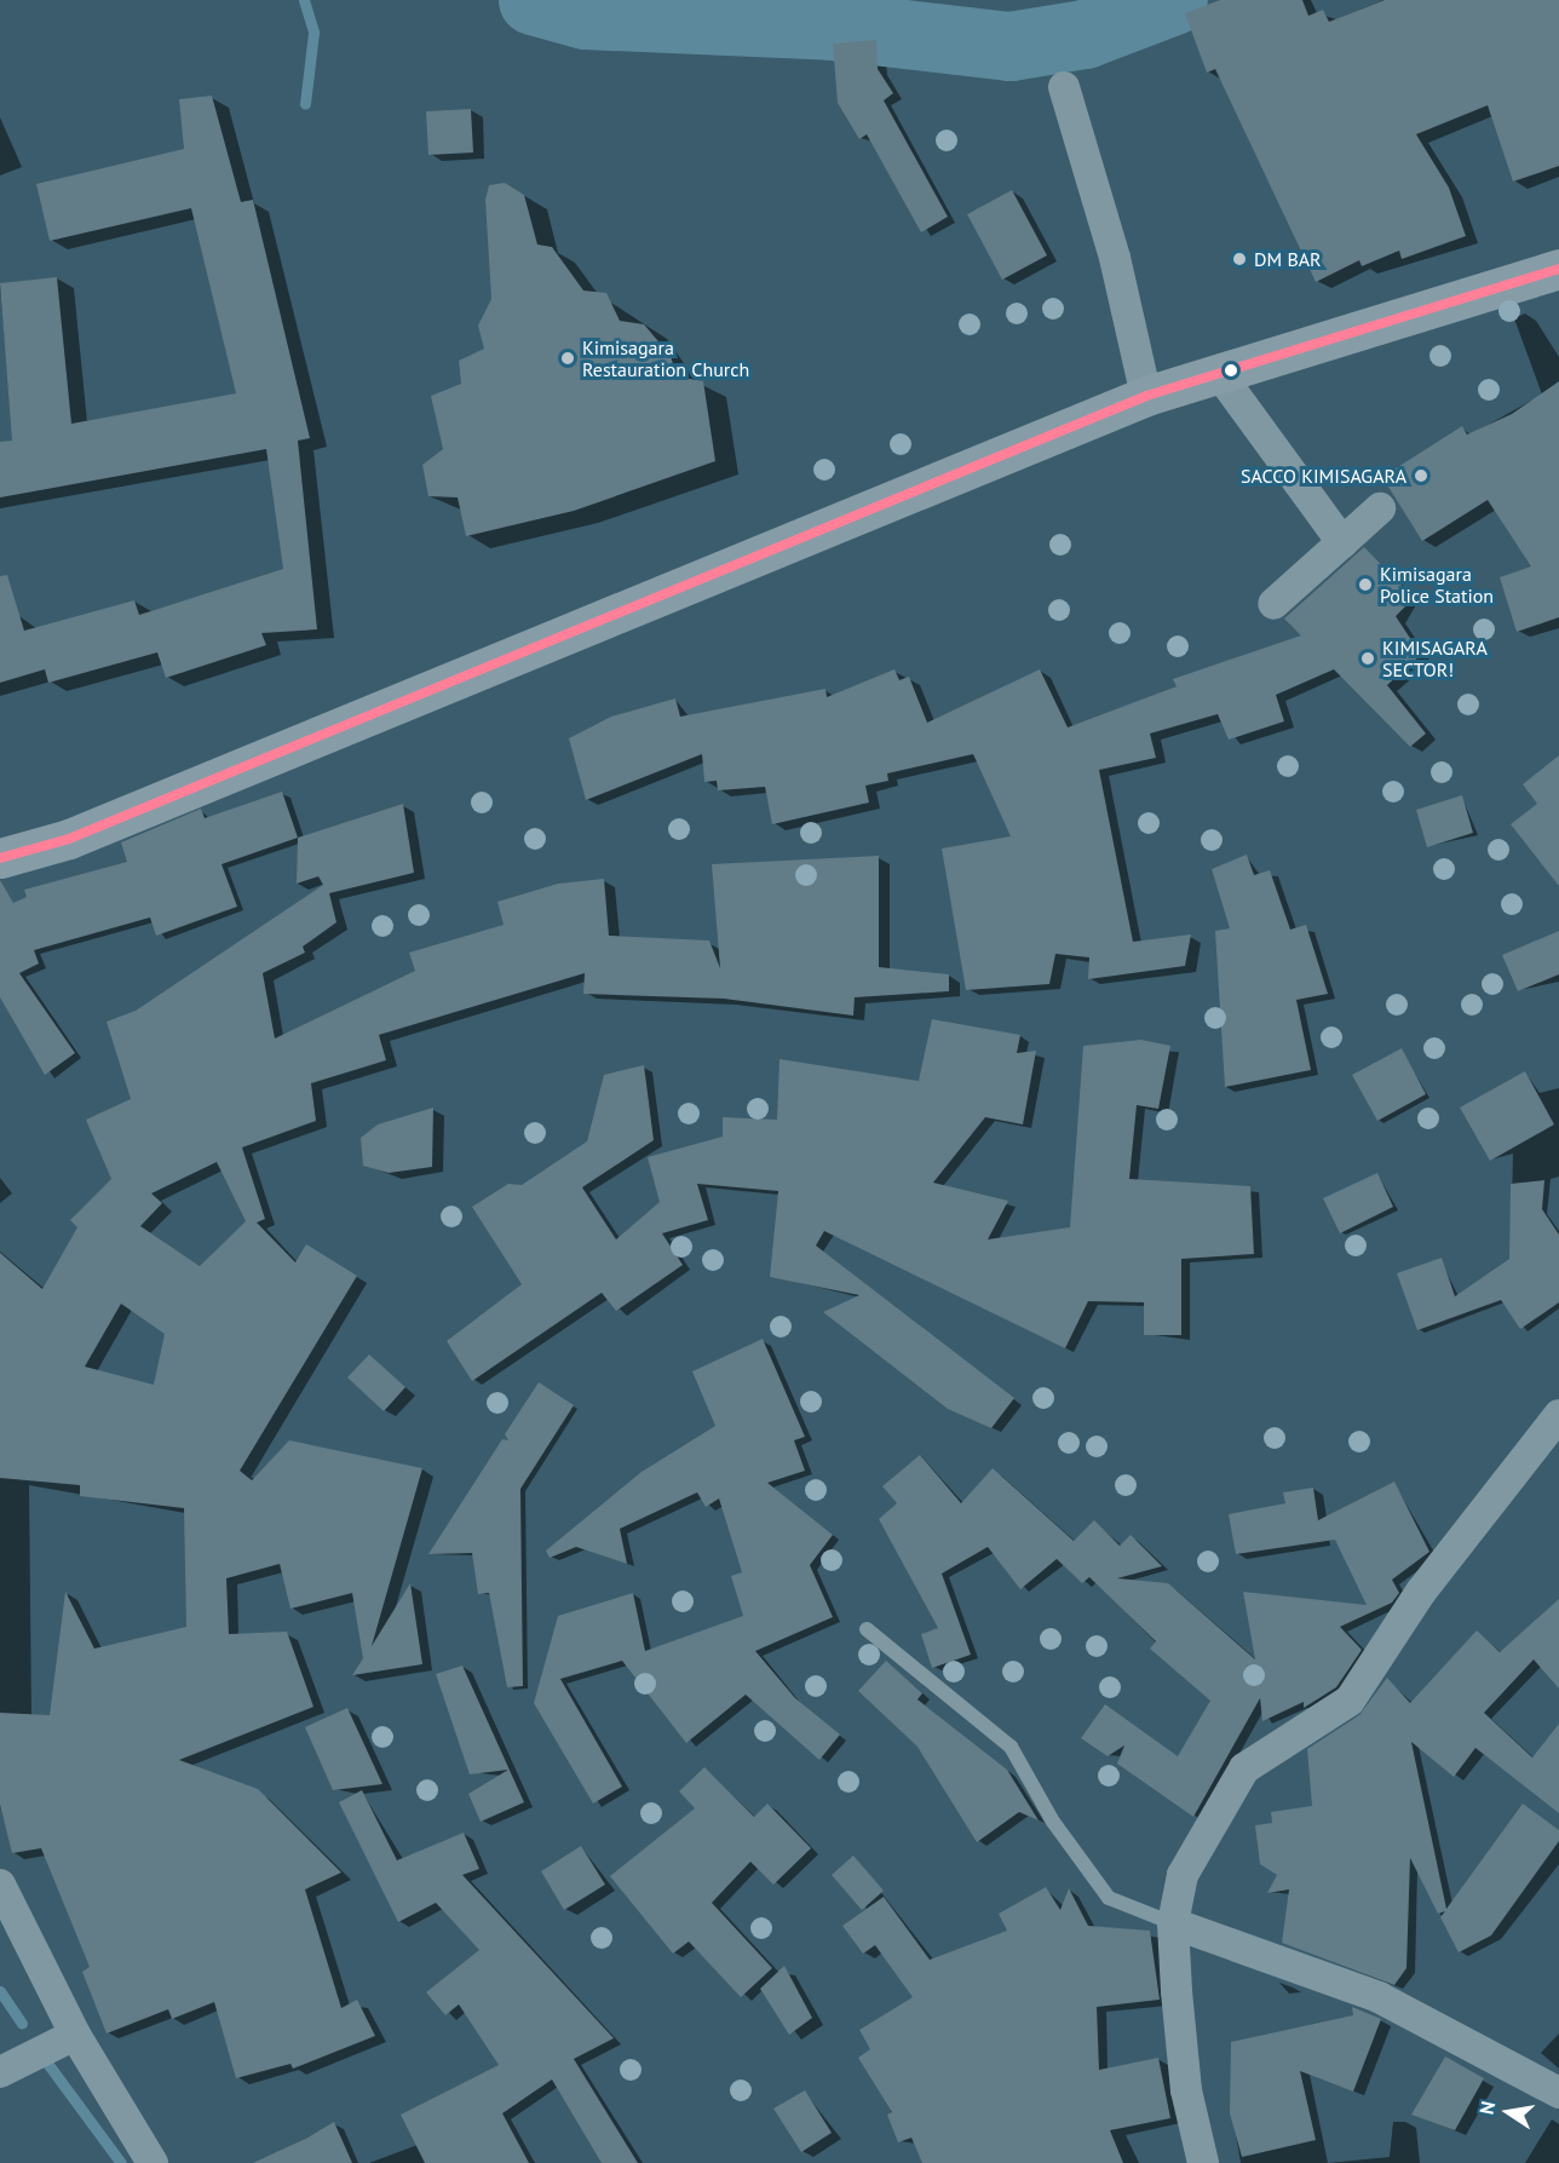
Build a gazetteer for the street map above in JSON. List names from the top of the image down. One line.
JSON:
{"places":["DM BAR","Kimisagara Restauration Church","SACCO KIMISAGARA","Kimisagara Police Station","KIMISAGARA SECTOR!"],"north":"left"}
